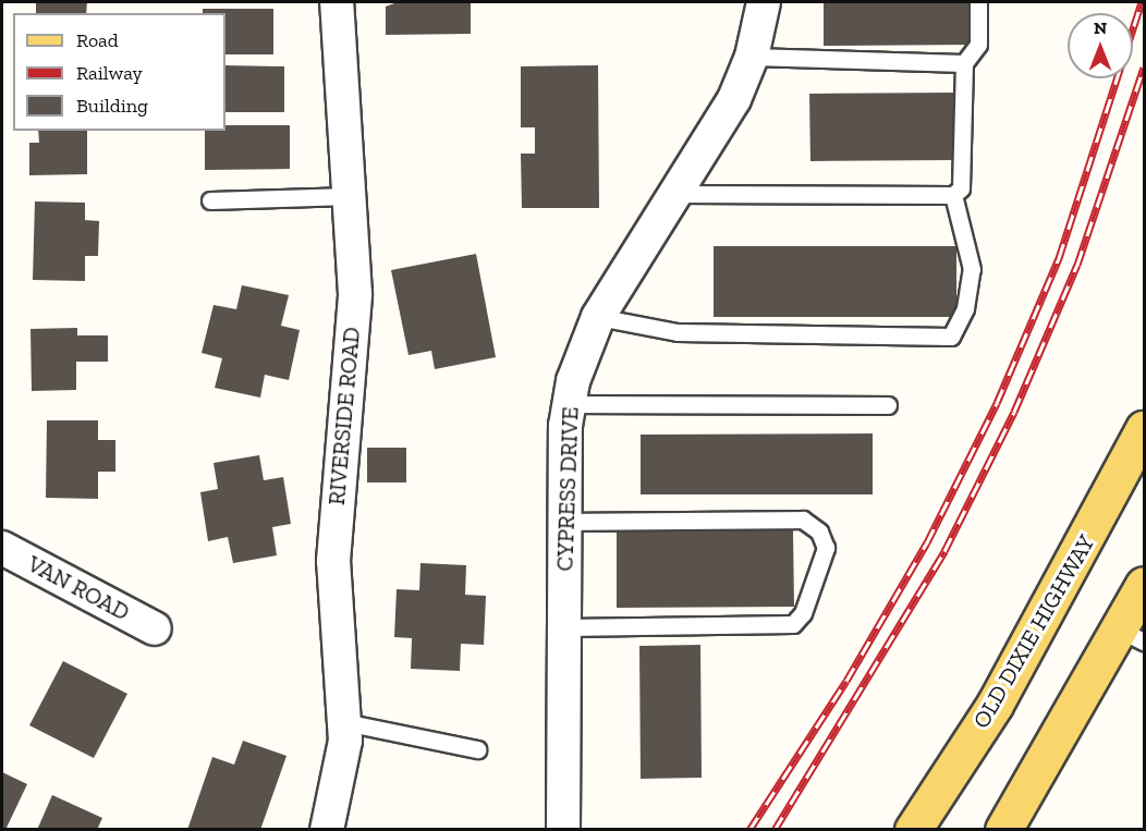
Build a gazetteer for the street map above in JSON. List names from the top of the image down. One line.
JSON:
{"streets":{"main road":["OLD DIXIE HIGHWAY"],"street":["RIVERSIDE ROAD","CYPRESS DRIVE","VAN ROAD"]},"legend":["Road","Railway","Building"],"north":"top"}
